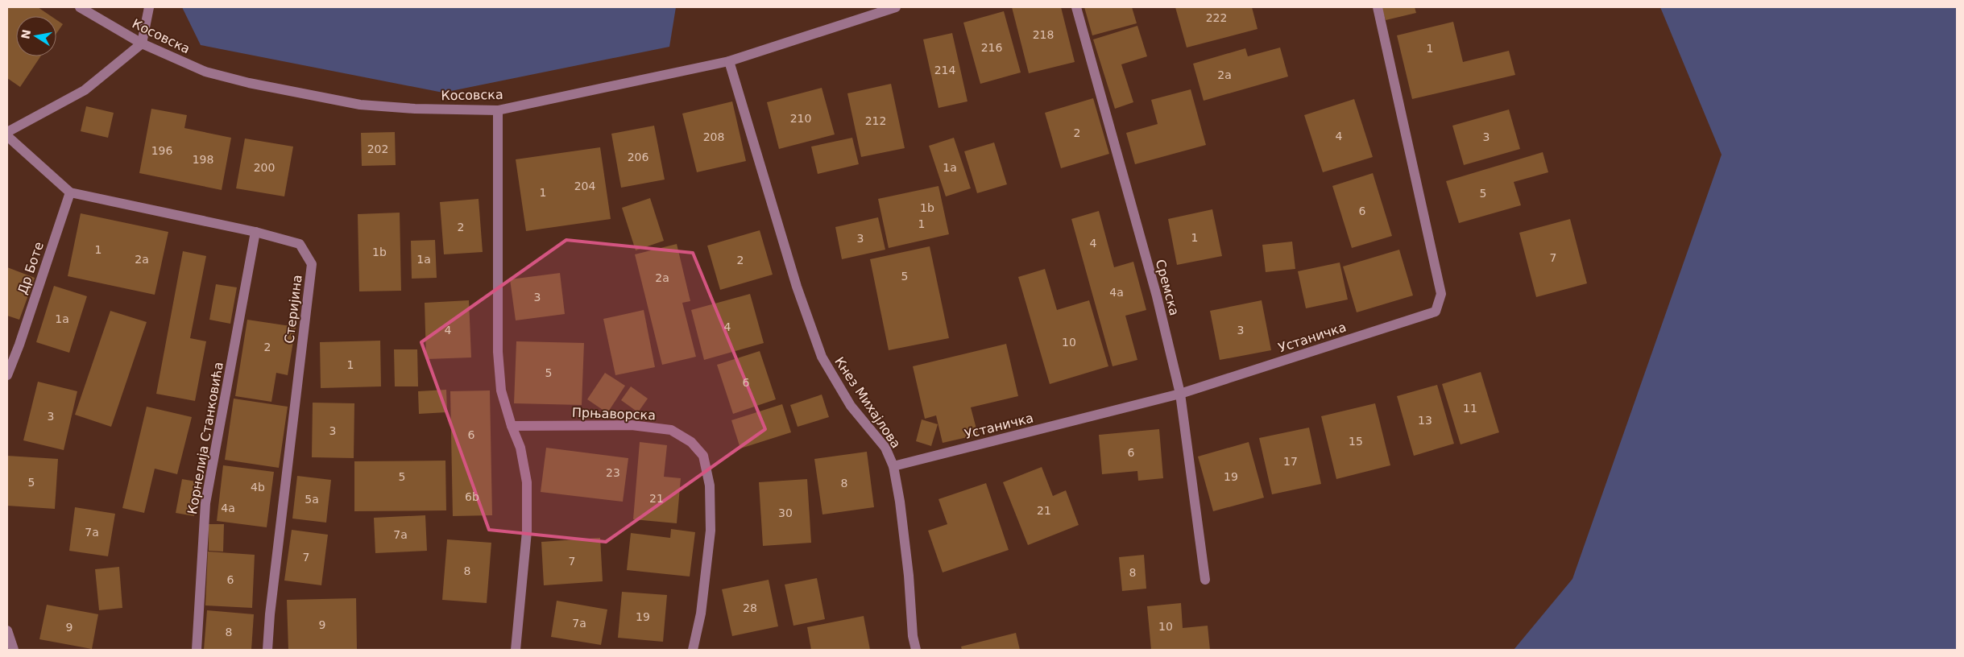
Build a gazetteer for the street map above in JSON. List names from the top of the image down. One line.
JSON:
{"streets":{"street":["Косовска","Др Боте","Сремска","Стеријина","Устаничка","Кнез Михајлова","Прњаворска","Корнелија Станковића"]},"crossings":[["Косовска","Кнез Михајлова"],["Др Боте","Стеријина"],["Сремска","Устаничка"],["Стеријина","Корнелија Станковића"],["Устаничка","Кнез Михајлова"]],"house_numbers":["222","218","216","1","214","2a","210","212","2","4","208","3","202","196","206","198","200","1a","204","1","5","1b","6","1","2","1","3","4","1","1b","7","2a","1a","2","5","2a","4a","3","1a","4","4","3","10","2","1","5","6","11","3","13","3","6","15","6","17","23","5","19","5","8","4b","6b","21","5a","4a","21","30","7a","7a","7","7","8","8","6","28","19","7a","9","10","9","8"],"north":"left"}
